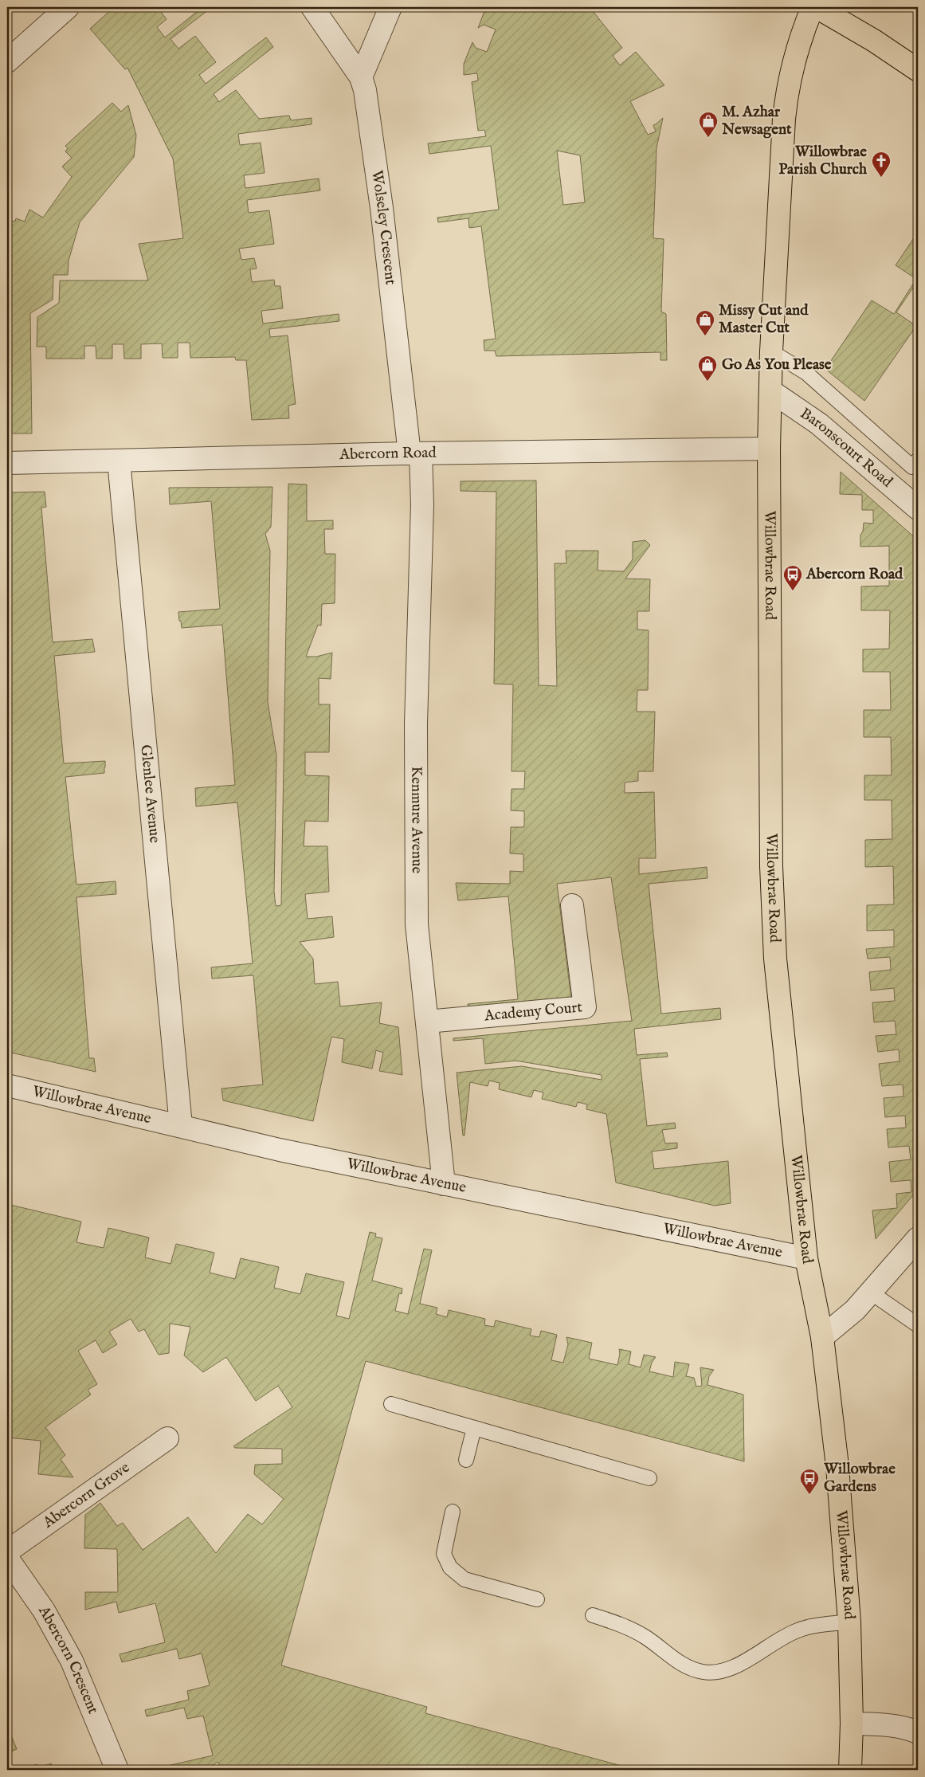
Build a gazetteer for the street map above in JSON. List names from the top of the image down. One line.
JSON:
{"streets":{"main road":["Willowbrae Road"],"street":["Wolseley Crescent","Baronscourt Road","Abercorn Road","Glenlee Avenue","Kenmure Avenue","Academy Court","Willowbrae Avenue","Abercorn Grove","Abercorn Crescent"]},"crossings":[["Wolseley Crescent","Abercorn Road"],["Wolseley Crescent","Kenmure Avenue"],["Baronscourt Road","Willowbrae Road"],["Abercorn Road","Willowbrae Road"],["Abercorn Road","Glenlee Avenue"],["Abercorn Road","Kenmure Avenue"],["Willowbrae Road","Willowbrae Avenue"],["Glenlee Avenue","Willowbrae Avenue"],["Kenmure Avenue","Academy Court"],["Kenmure Avenue","Willowbrae Avenue"]],"places":{"shop":["M. Azhar Newsagent","Missy Cut and Master Cut","Go As You Please"],"church":["Willowbrae Parish Church"],"bus stop":["Abercorn Road","Willowbrae Gardens"]}}
